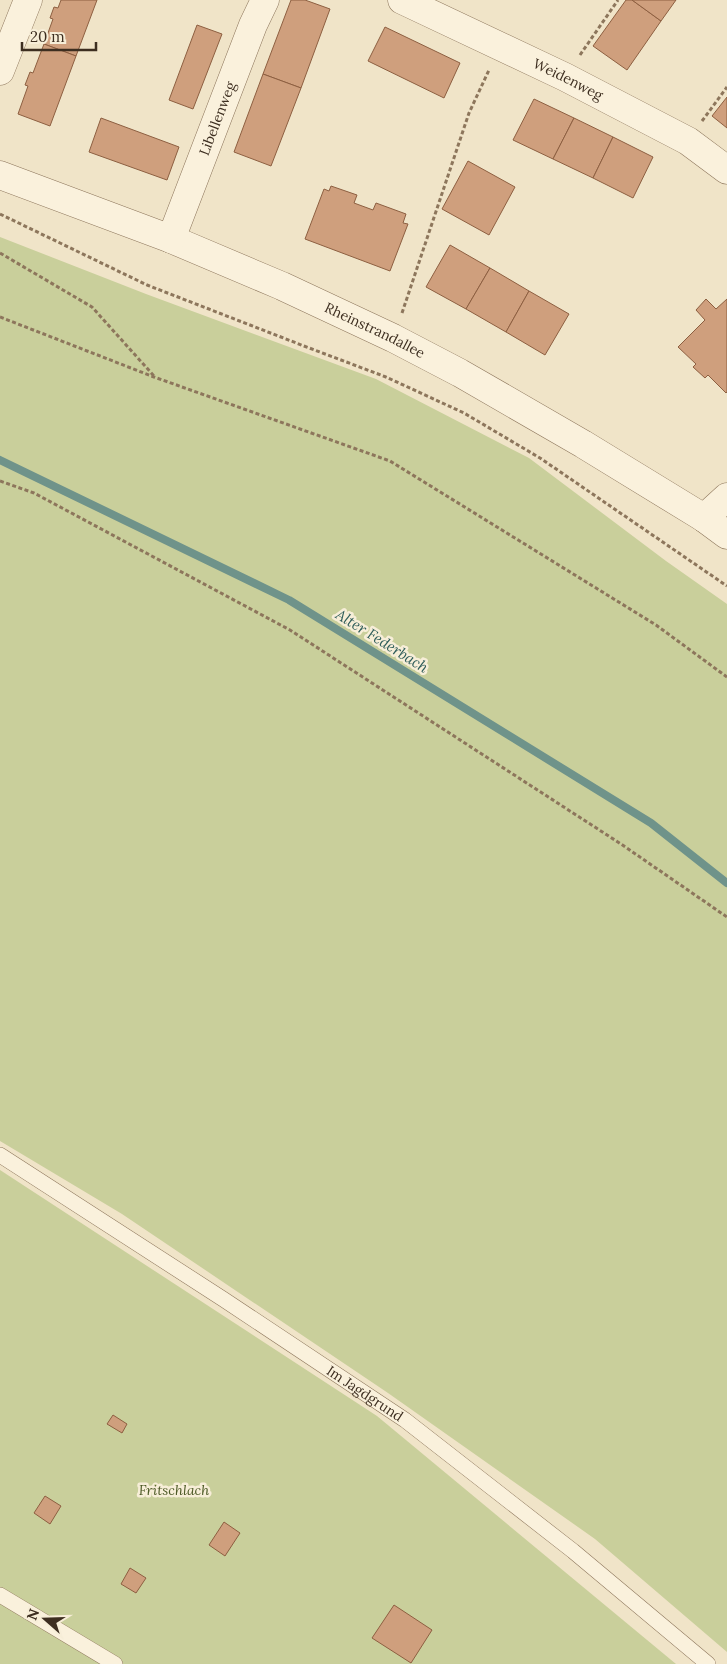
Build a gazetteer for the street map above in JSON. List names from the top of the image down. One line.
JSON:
{"streets":{"street":["Weidenweg","Libellenweg","Rheinstrandallee"],"lane":["Im Jagdgrund"]},"crossings":[["Libellenweg","Rheinstrandallee"]],"water":["Alter Federbach"],"parks":["Fritschlach"],"scale_bar":"20 m","north":"left"}
